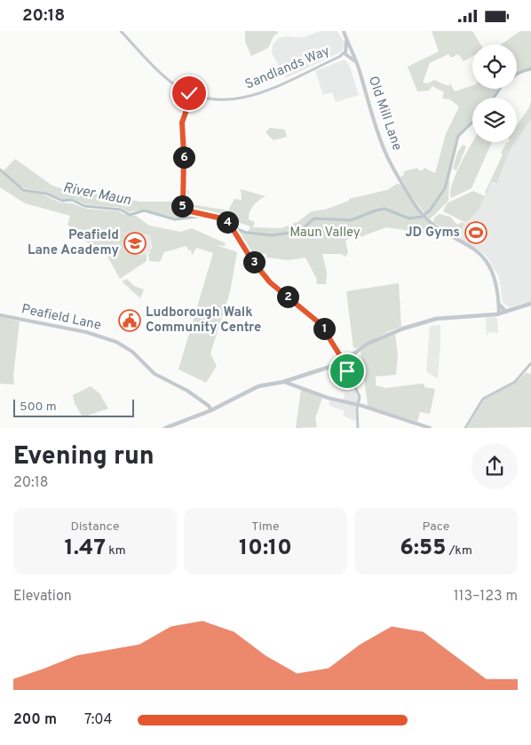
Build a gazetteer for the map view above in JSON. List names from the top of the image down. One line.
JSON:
{"streets":{"main road":["Old Mill Lane","Peafield Lane"],"street":["Sandlands Way"]},"water":["River Maun"],"parks":["Maun Valley"],"places":{"sports":["JD Gyms"],"school or university":["Peafield Lane Academy"],"public building":["Ludborough Walk Community Centre"]},"scale_bar":"500 m","page":{"status":"20:18","pins":["6","5","4","3","2","1"],"scale":"500 m","heading":["Evening run","20:18"],"stats":[["Distance","1.47 km"],["Time","10:10"],["Pace","6:55 /km"]],"chart":["Elevation","113–123 m"],"list":[{"name":"200 m","note":"7:04"}]}}
